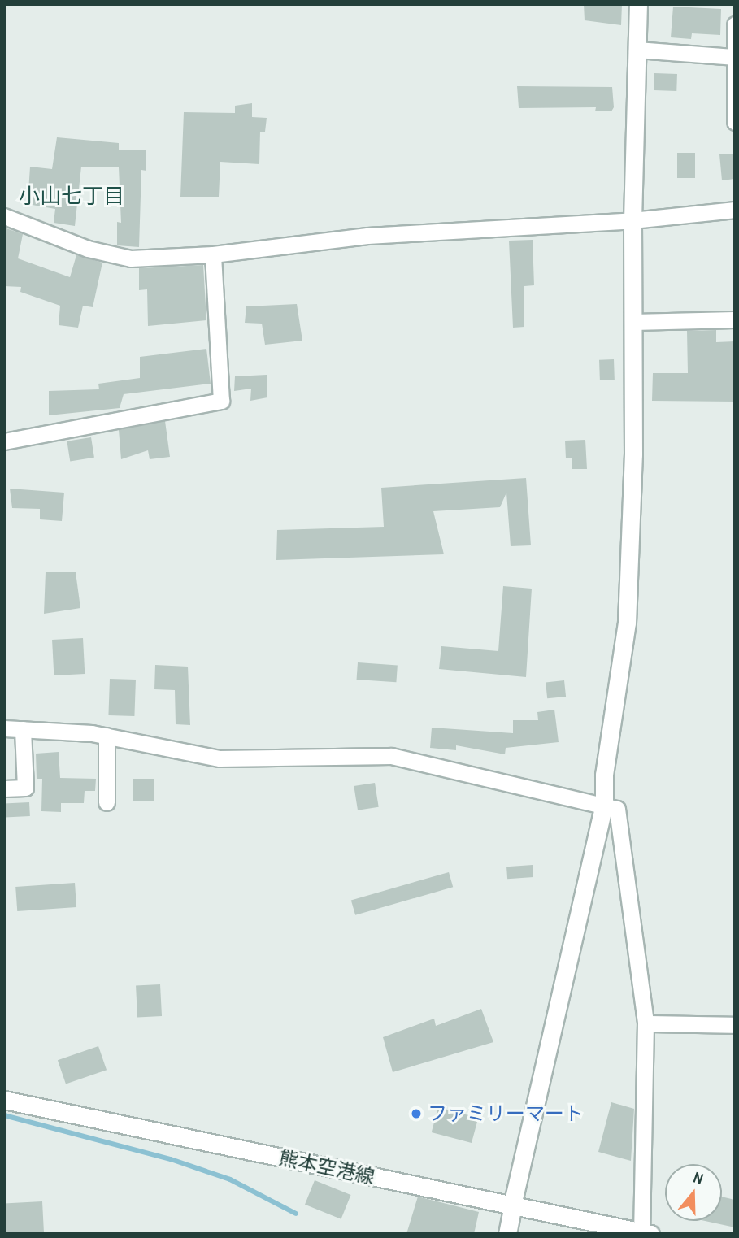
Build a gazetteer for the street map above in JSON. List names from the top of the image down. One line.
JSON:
{"streets":{"street":["熊本空港線"]},"districts":["小山七丁目"],"places":["ファミリーマート"],"north":"top"}
